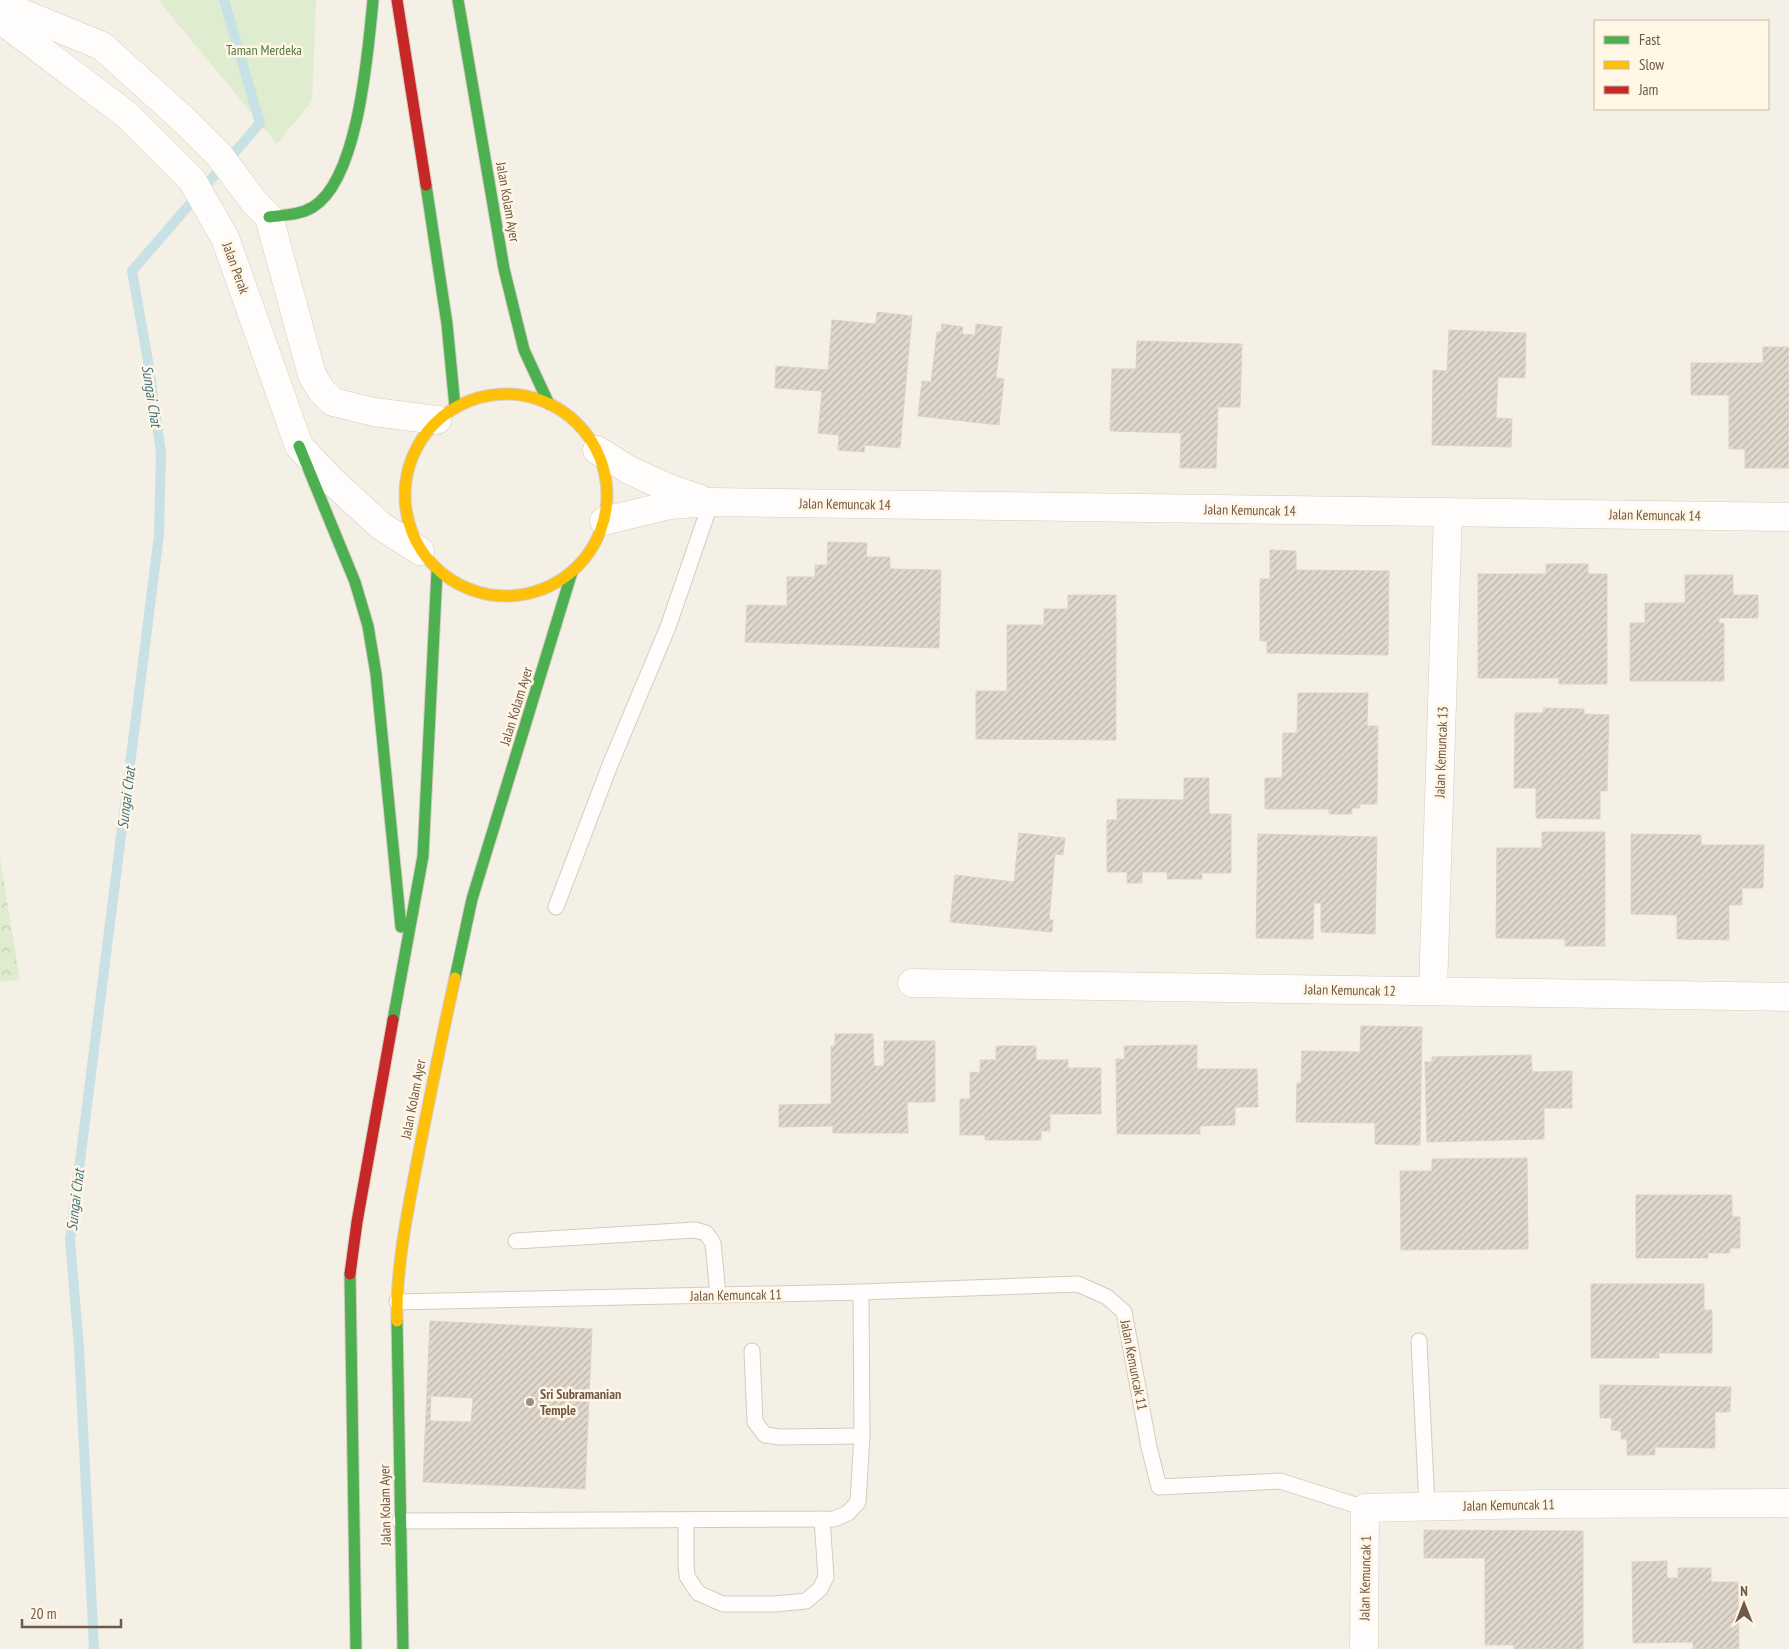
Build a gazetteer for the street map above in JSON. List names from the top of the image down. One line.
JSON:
{"streets":{"main road":["Jalan Kolam Ayer"],"street":["Jalan Perak","Jalan Kemuncak 14","Jalan Kemuncak 13","Jalan Kemuncak 12","Jalan Kemuncak 11","Jalan Kemuncak 1"]},"crossings":[["Jalan Kolam Ayer","Jalan Kemuncak 11"],["Jalan Kemuncak 14","Jalan Kemuncak 13"],["Jalan Kemuncak 13","Jalan Kemuncak 12"],["Jalan Kemuncak 11","Jalan Kemuncak 1"]],"water":["Sungai Chat"],"parks":["Taman Merdeka"],"places":["Sri Subramanian Temple"],"legend":["Fast","Slow","Jam"],"scale_bar":"20 m","north":"top"}
